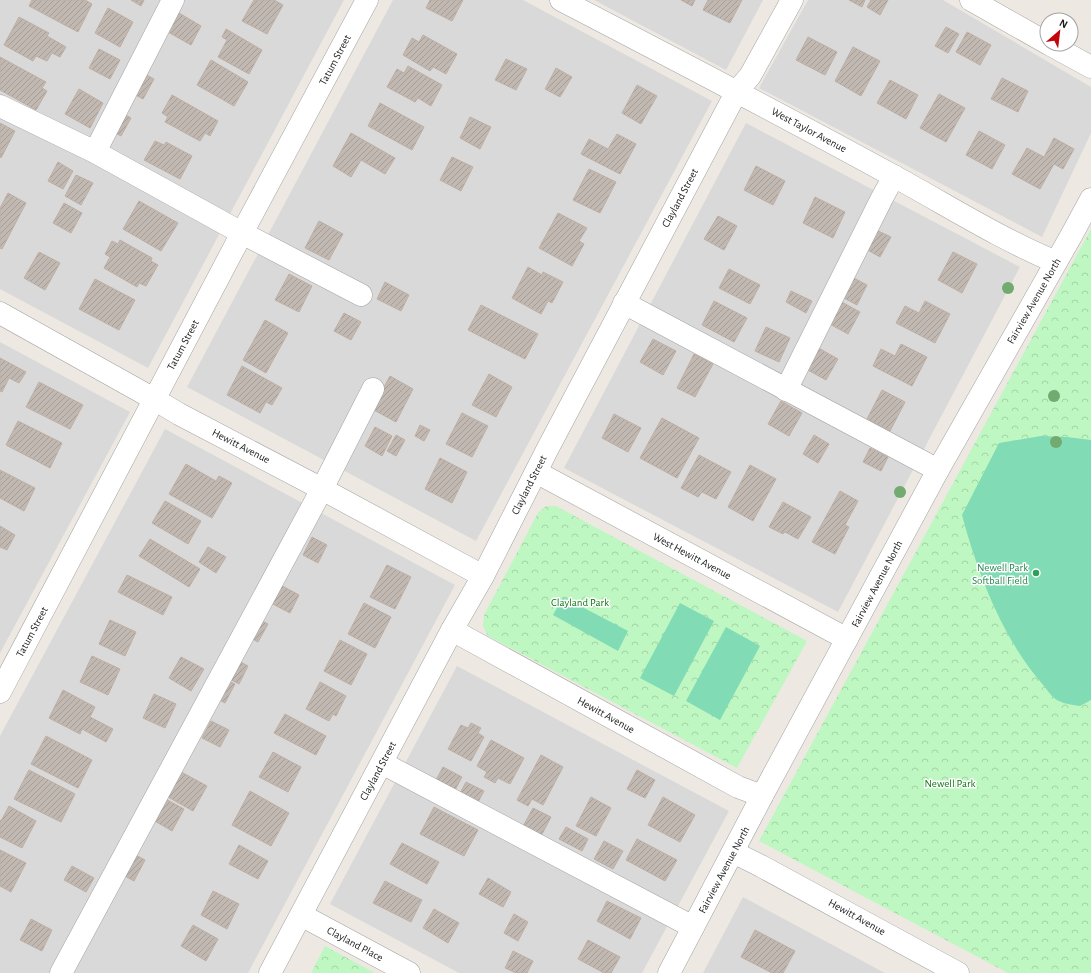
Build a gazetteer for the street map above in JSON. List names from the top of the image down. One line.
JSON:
{"streets":{"street":["Tatum Street","West Taylor Avenue","Clayland Street","Fairview Avenue North","Hewitt Avenue","West Hewitt Avenue","Clayland Place"]},"crossings":[["Tatum Street","Hewitt Avenue"],["West Taylor Avenue","Clayland Street"],["West Taylor Avenue","Fairview Avenue North"],["Clayland Street","Hewitt Avenue"],["Clayland Street","West Hewitt Avenue"],["Clayland Street","Clayland Place"],["Fairview Avenue North","Hewitt Avenue"],["Fairview Avenue North","West Hewitt Avenue"]],"parks":["Clayland Park","Newell Park"],"places":["Newell Park Softball Field"],"north":"top right"}
